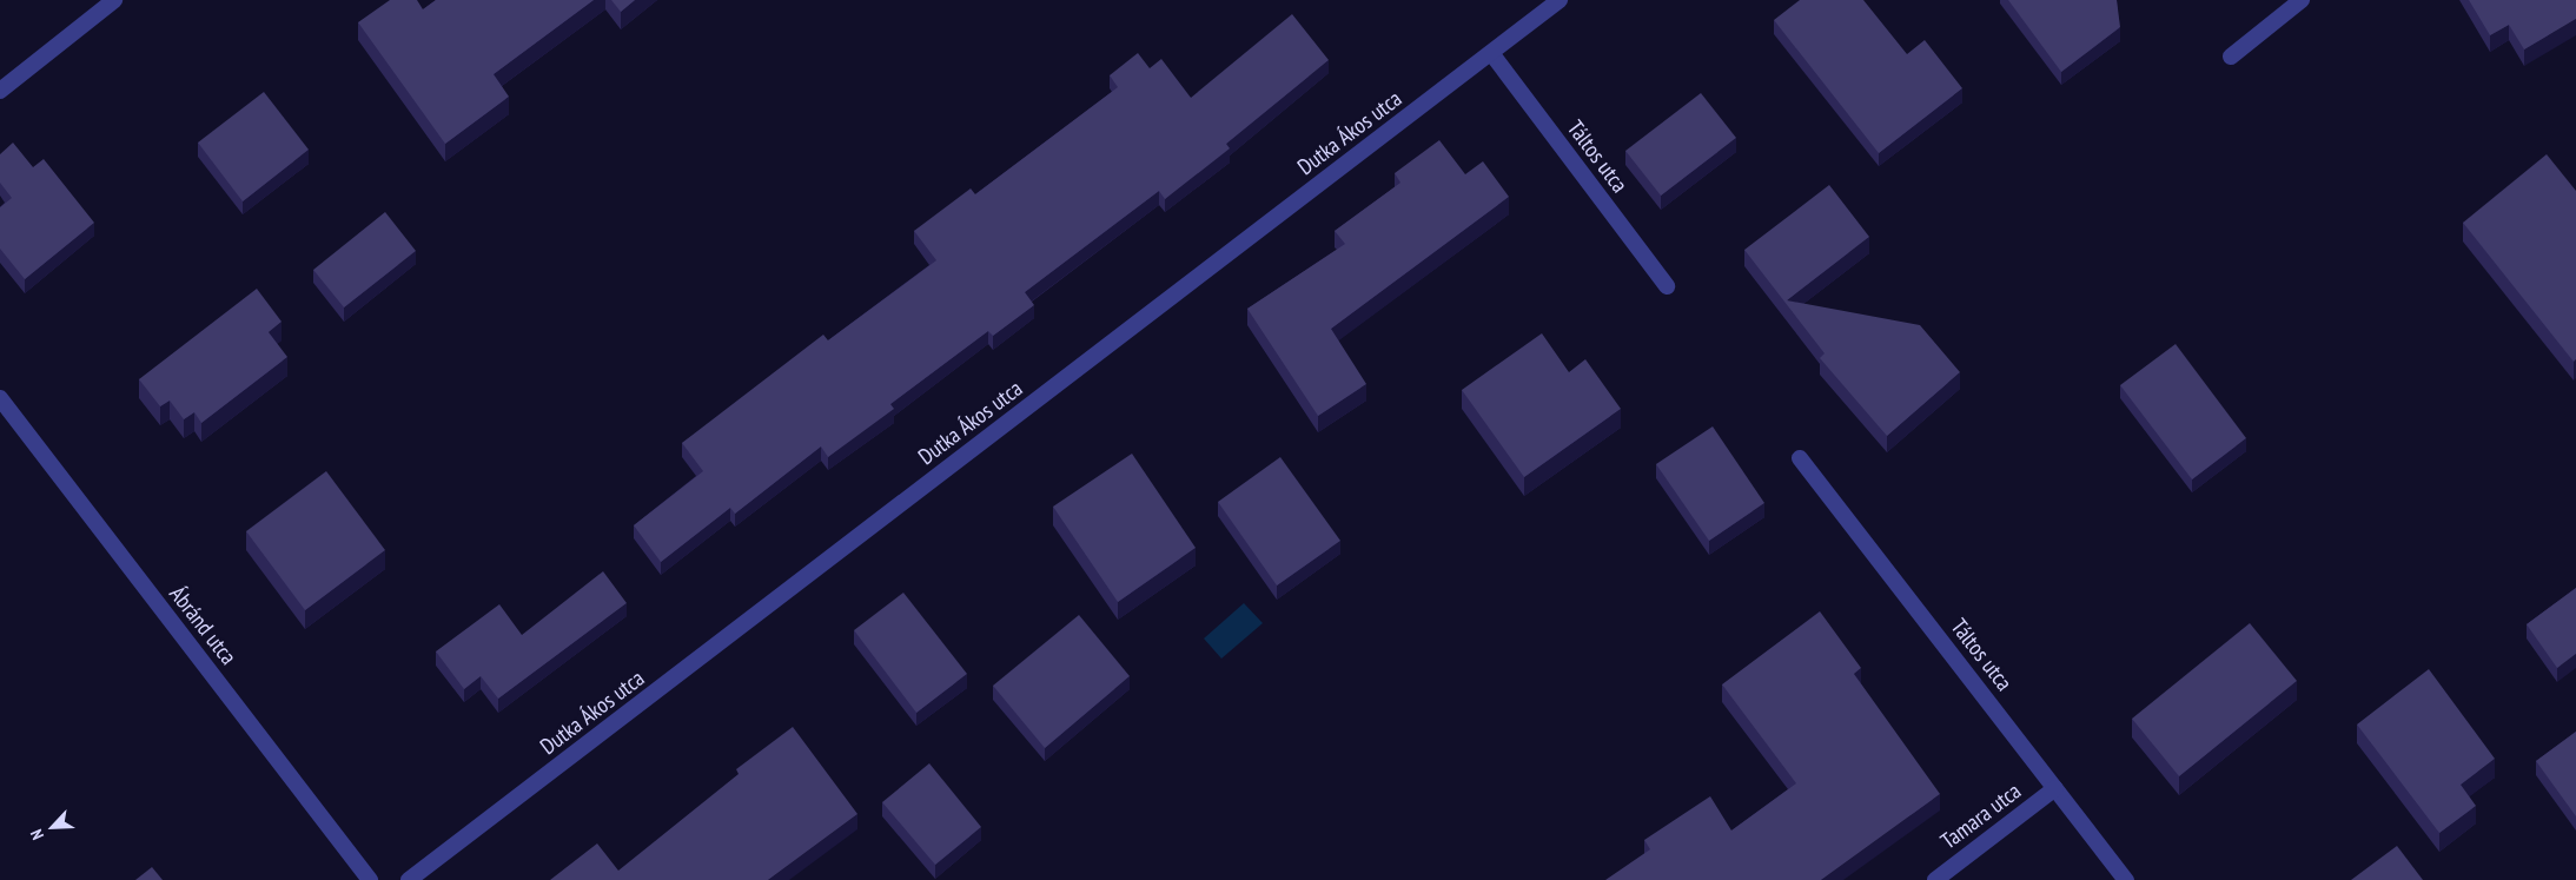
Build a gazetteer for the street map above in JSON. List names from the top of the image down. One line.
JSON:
{"streets":{"street":["Dutka Ákos utca","Táltos utca","Ábránd utca","Tamara utca"]},"crossings":[["Dutka Ákos utca","Táltos utca"],["Táltos utca","Tamara utca"]],"north":"bottom left"}
